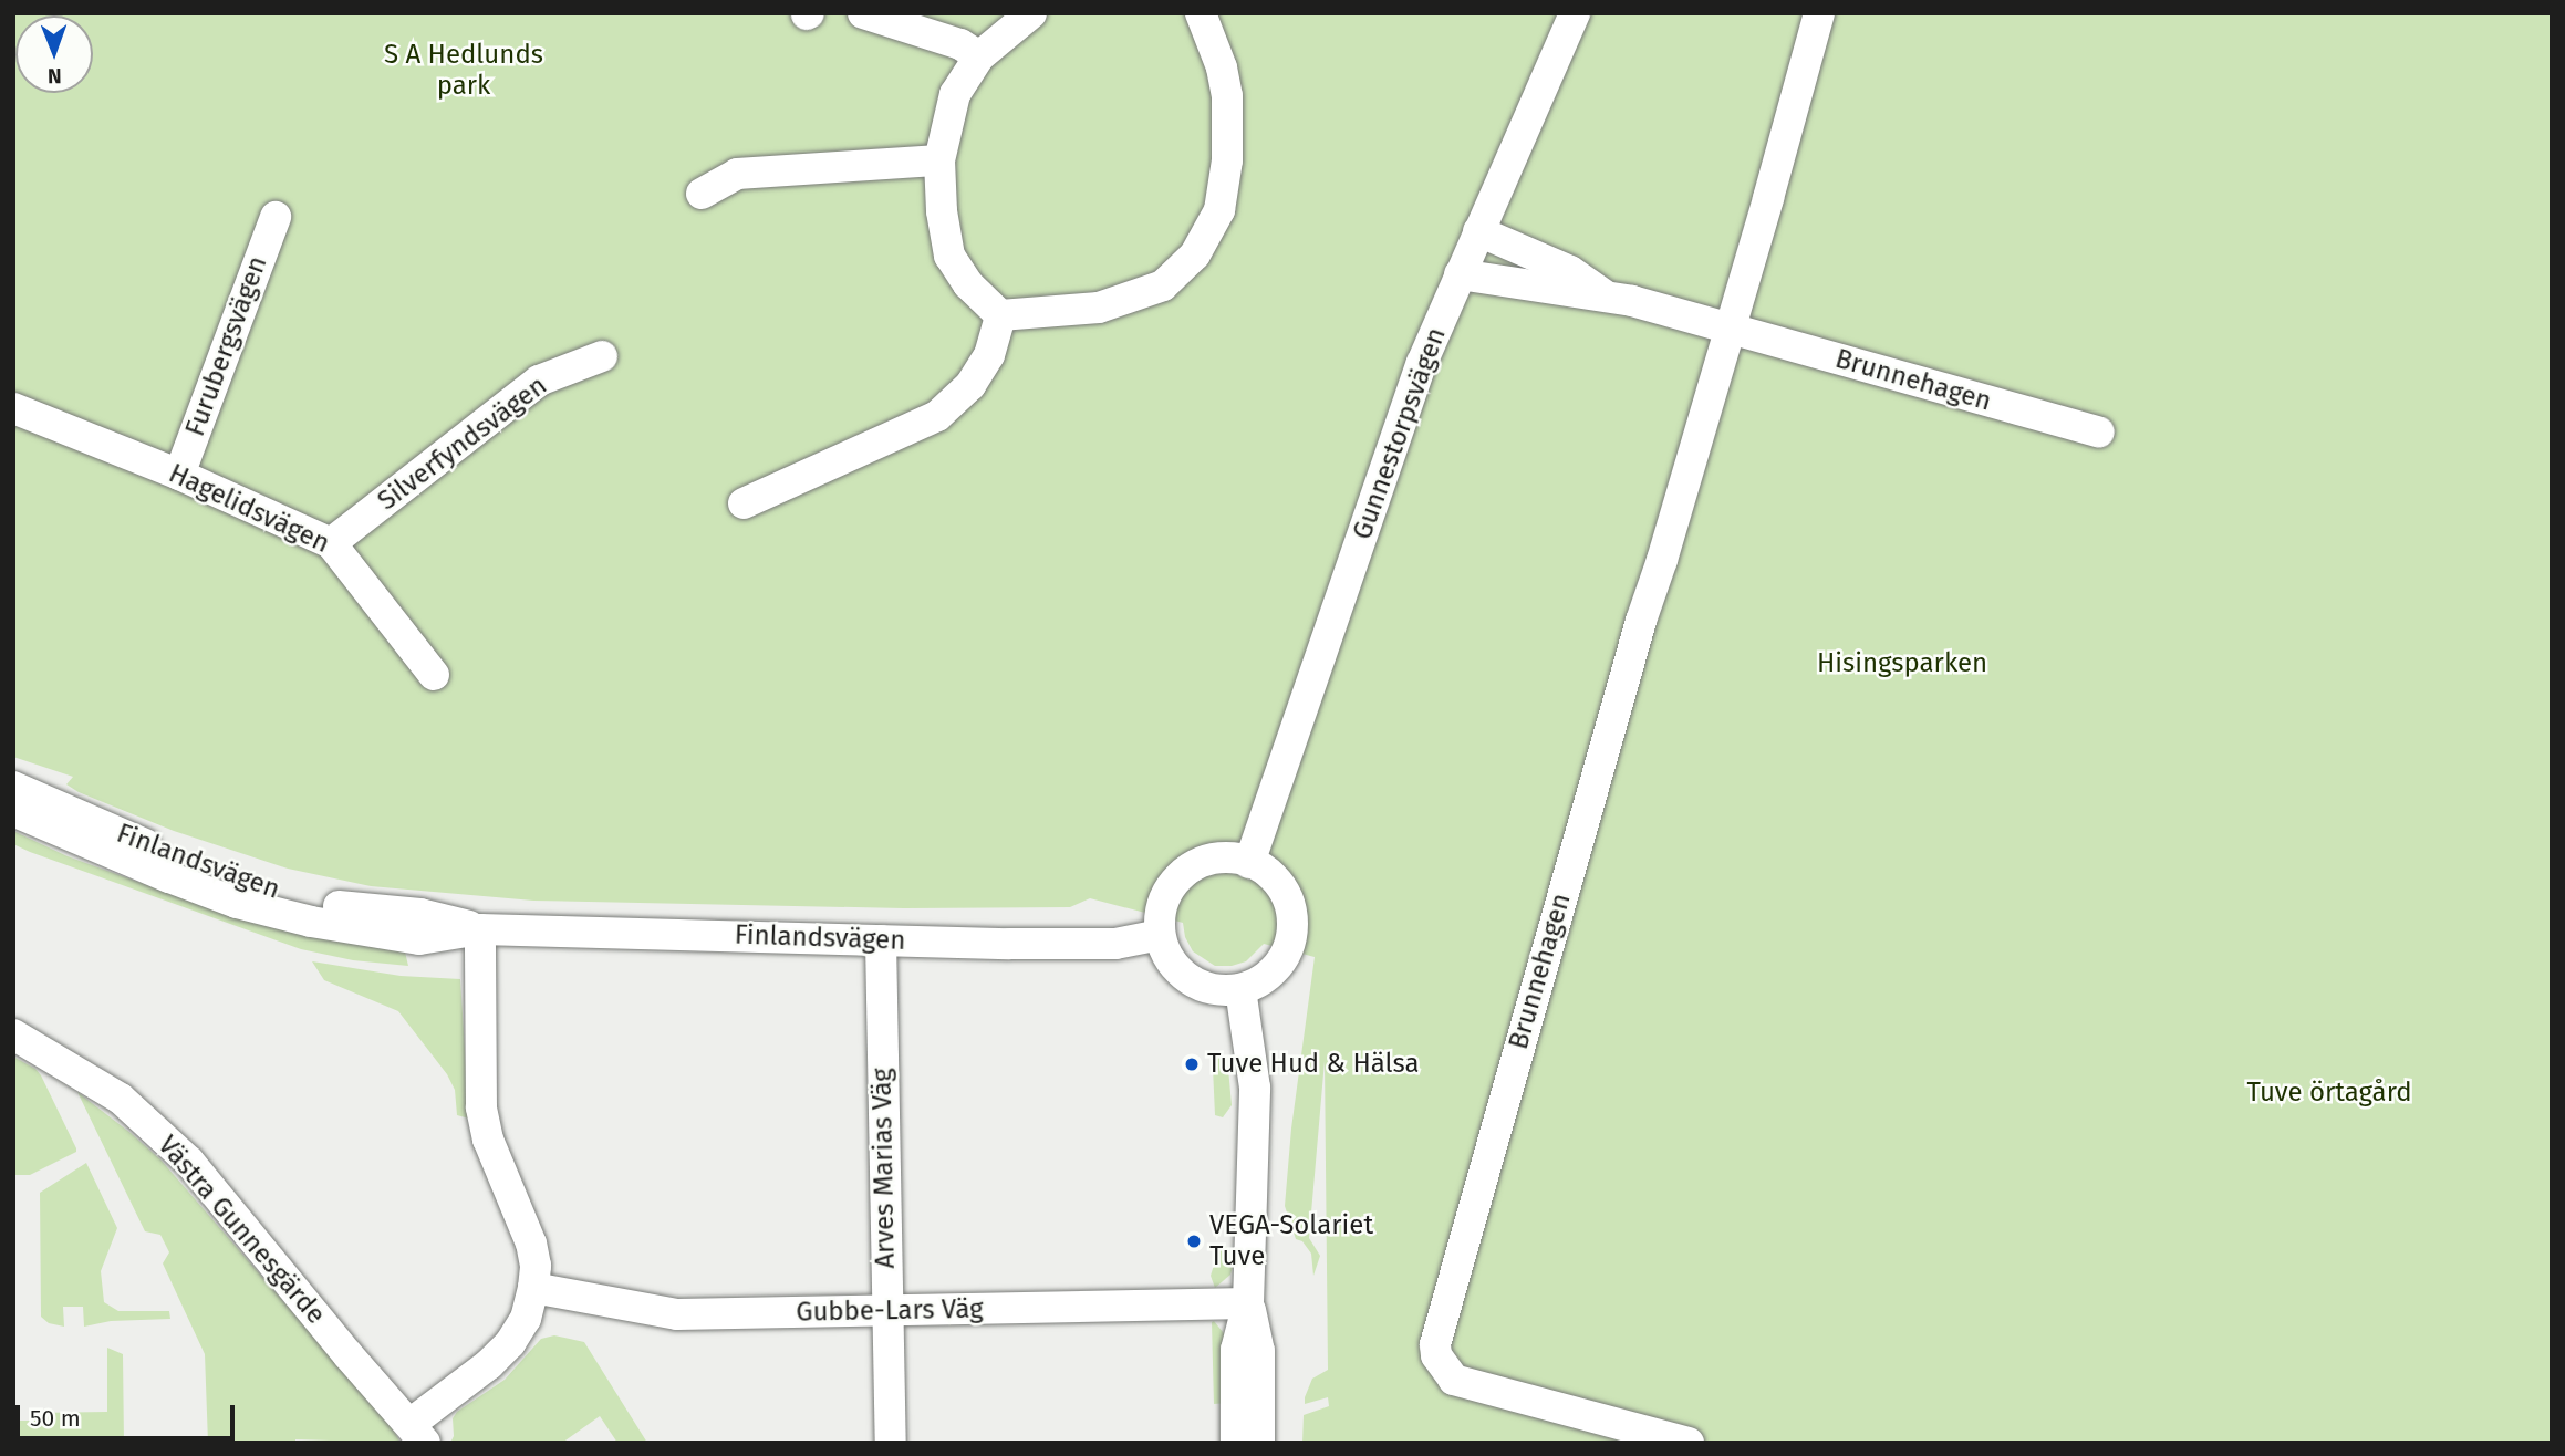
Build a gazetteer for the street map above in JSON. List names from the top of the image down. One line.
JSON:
{"streets":{"street":["Furubergsvägen","Brunnehagen","Gunnestorpsvägen","Silverfyndsvägen","Hagelidsvägen","Finlandsvägen","Arves Marias Väg","Västra Gunnesgärde","Gubbe-Lars Väg"]},"crossings":[["Furubergsvägen","Hagelidsvägen"],["Brunnehagen","Gunnestorpsvägen"],["Gunnestorpsvägen","Finlandsvägen"],["Silverfyndsvägen","Hagelidsvägen"],["Finlandsvägen","Arves Marias Väg"],["Finlandsvägen","Västra Gunnesgärde"],["Arves Marias Väg","Gubbe-Lars Väg"],["Västra Gunnesgärde","Gubbe-Lars Väg"]],"parks":["S A Hedlunds park","Hisingsparken","Tuve örtagård"],"places":["Tuve Hud & Hälsa","VEGA-Solariet Tuve"],"scale_bar":"50 m","north":"bottom"}
